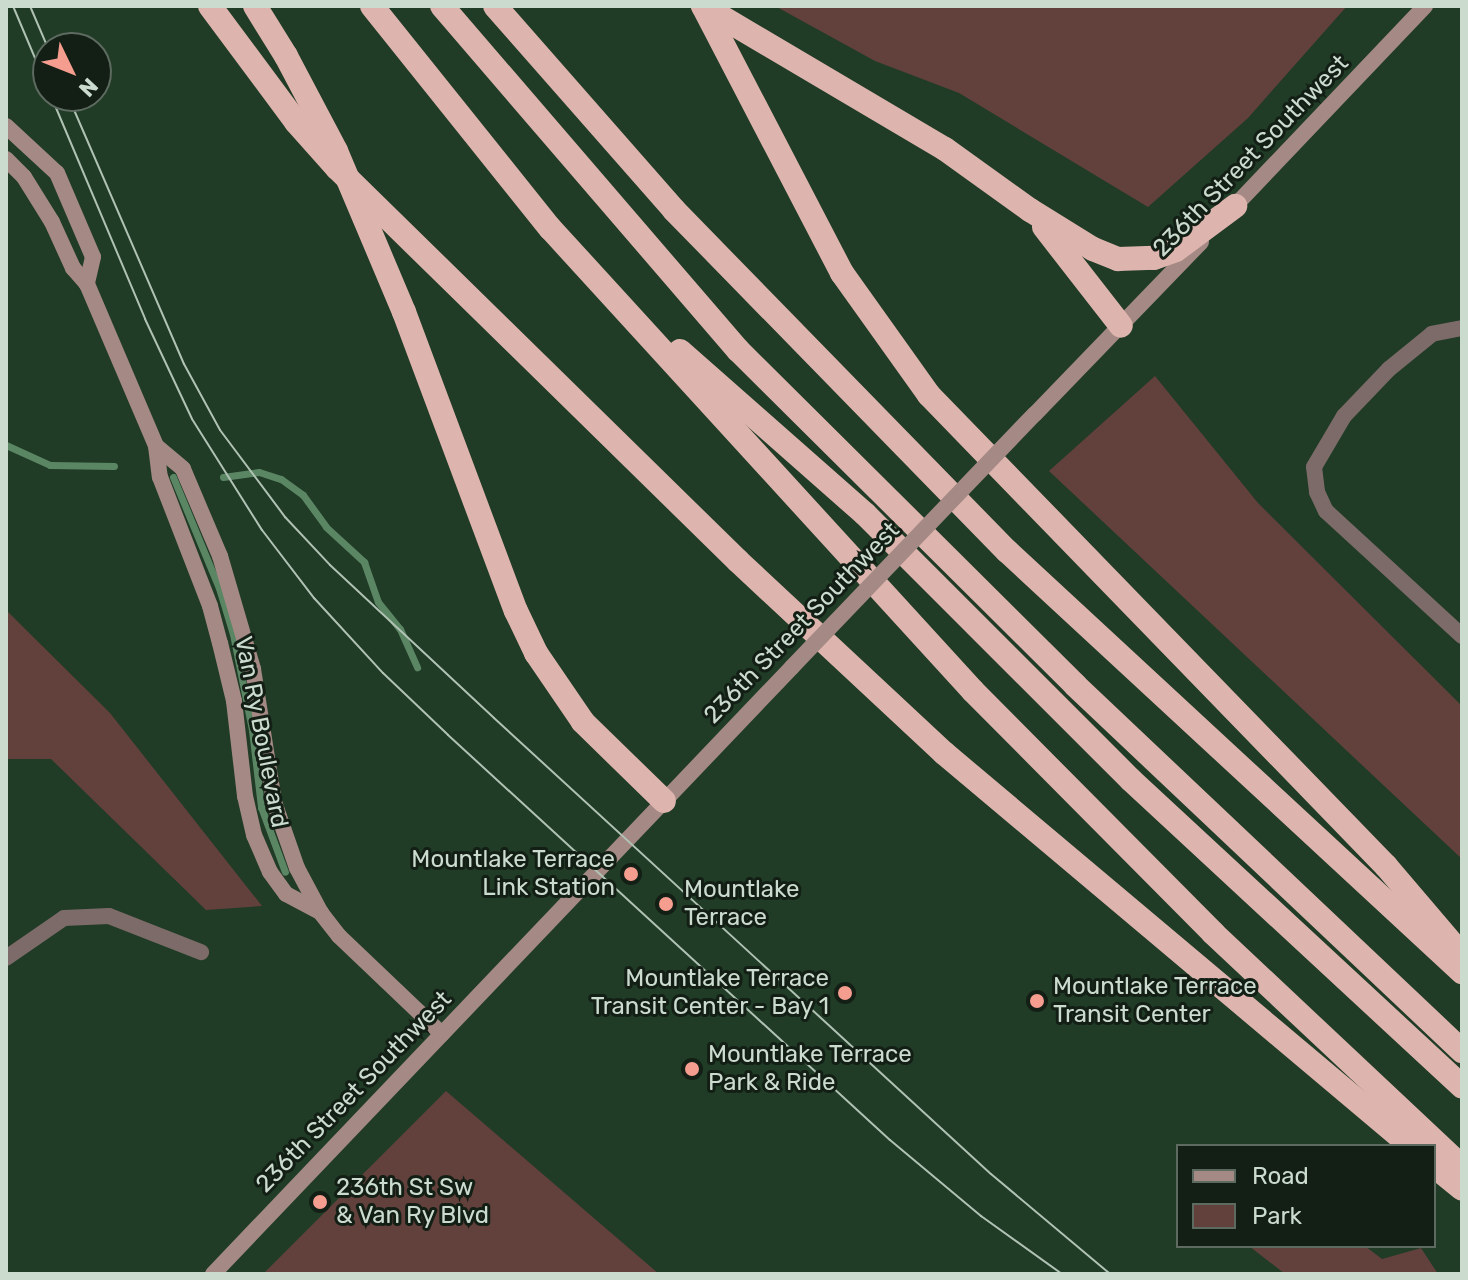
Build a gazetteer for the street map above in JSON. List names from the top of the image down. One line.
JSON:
{"streets":{"street":["236th Street Southwest","Van Ry Boulevard"]},"crossings":[["236th Street Southwest","Van Ry Boulevard"]],"places":["Mountlake Terrace Link Station","Mountlake Terrace","Mountlake Terrace Transit Center - Bay 1","Mountlake Terrace Transit Center","Mountlake Terrace Park & Ride","236th St Sw & Van Ry Blvd"],"legend":["Road","Park"],"north":"bottom right"}
